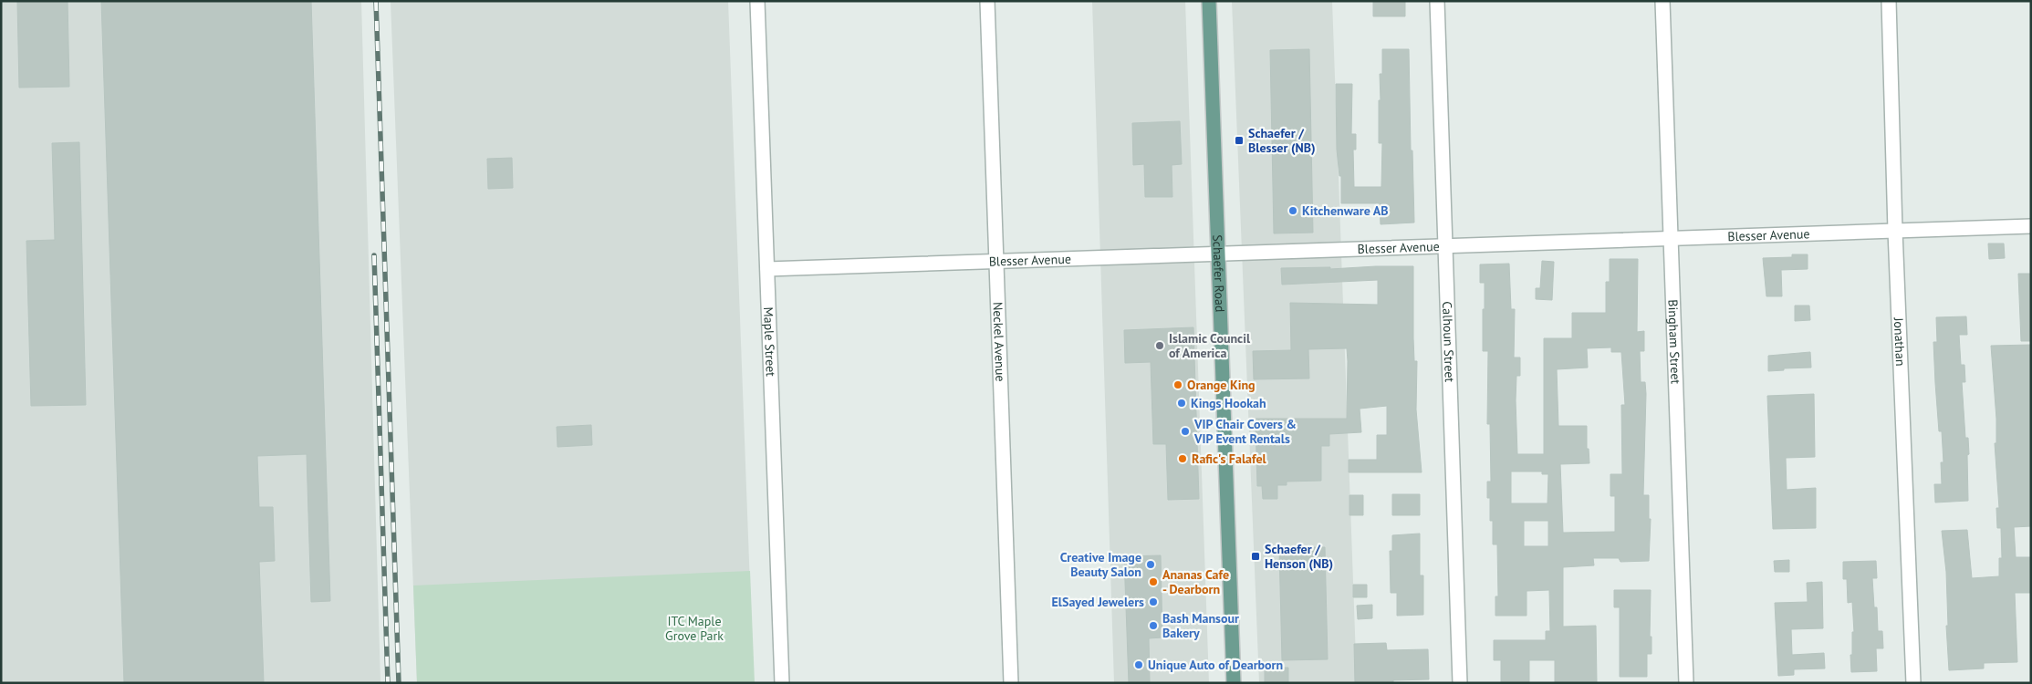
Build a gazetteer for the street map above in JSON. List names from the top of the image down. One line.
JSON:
{"streets":{"main road":["Schaefer Road"],"street":["Blesser Avenue","Maple Street","Neckel Avenue","Calhoun Street","Bingham Street","Jonathan"]},"crossings":[["Blesser Avenue","Schaefer Road"],["Blesser Avenue","Maple Street"],["Blesser Avenue","Neckel Avenue"],["Blesser Avenue","Calhoun Street"],["Blesser Avenue","Bingham Street"],["Blesser Avenue","Jonathan"]],"parks":["ITC Maple Grove Park"],"places":{"transit":["Schaefer / Blesser (NB)","Schaefer / Henson (NB)"],"other":["Kitchenware AB","Islamic Council of America","Orange King","Kings Hookah","VIP Chair Covers & VIP Event Rentals","Rafic's Falafel","Creative Image Beauty Salon","Ananas Cafe - Dearborn","ElSayed Jewelers","Bash Mansour Bakery","Unique Auto of Dearborn"]}}
